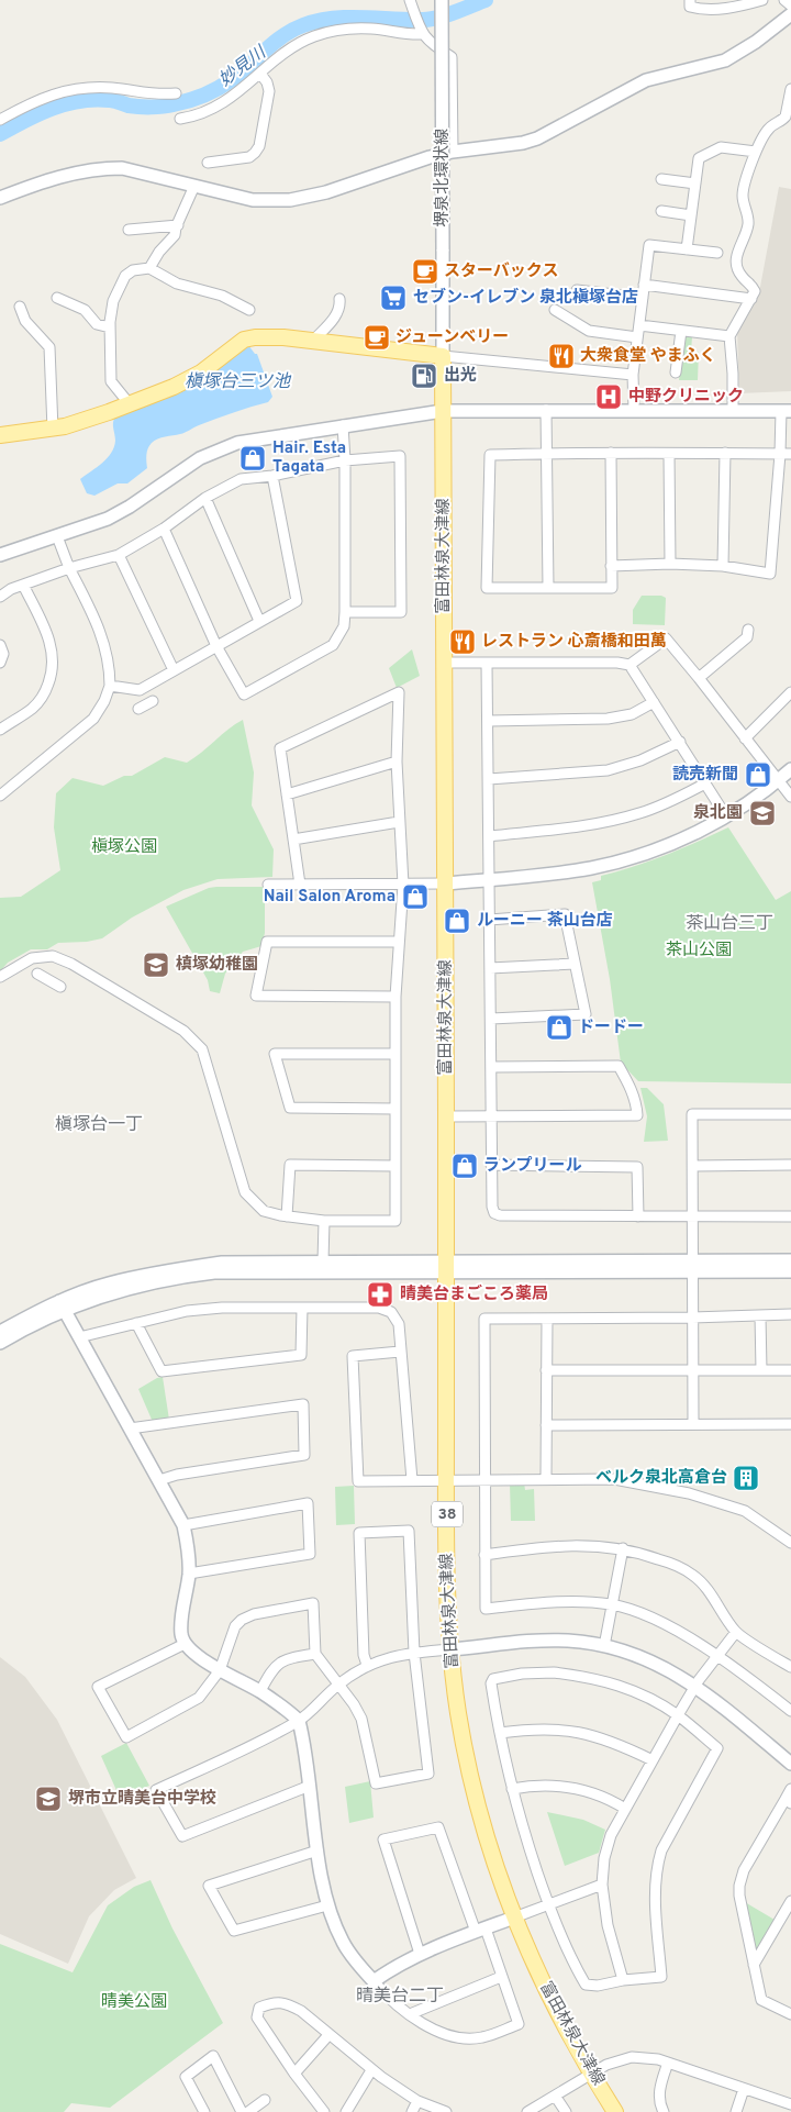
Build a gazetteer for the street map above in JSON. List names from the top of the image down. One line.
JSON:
{"streets":{"main road":["富田林泉大津線","38"],"street":["堺泉北環状線"]},"crossings":[["堺泉北環状線","富田林泉大津線"]],"districts":["茶山台三丁","槇塚台一丁","晴美台二丁"],"water":["妙見川","槇塚台三ツ池"],"parks":["槇塚公園","茶山公園","晴美公園"],"places":{"cafe":["スターバックス","ジューンベリー"],"supermarket":["セブン-イレブン 泉北槇塚台店"],"restaurant":["大衆食堂 やまふく","レストラン 心斎橋和田萬"],"fuel station":["出光"],"hospital":["中野クリニック"],"shop":["Hair. Esta Tagata","読売新聞","Nail Salon Aroma","ルーニー 茶山台店","ドードー","ランプリール"],"school or university":["泉北園","槙塚幼稚園","堺市立晴美台中学校"],"pharmacy":["晴美台まごころ薬局"],"building":["ベルク泉北高倉台"]}}
